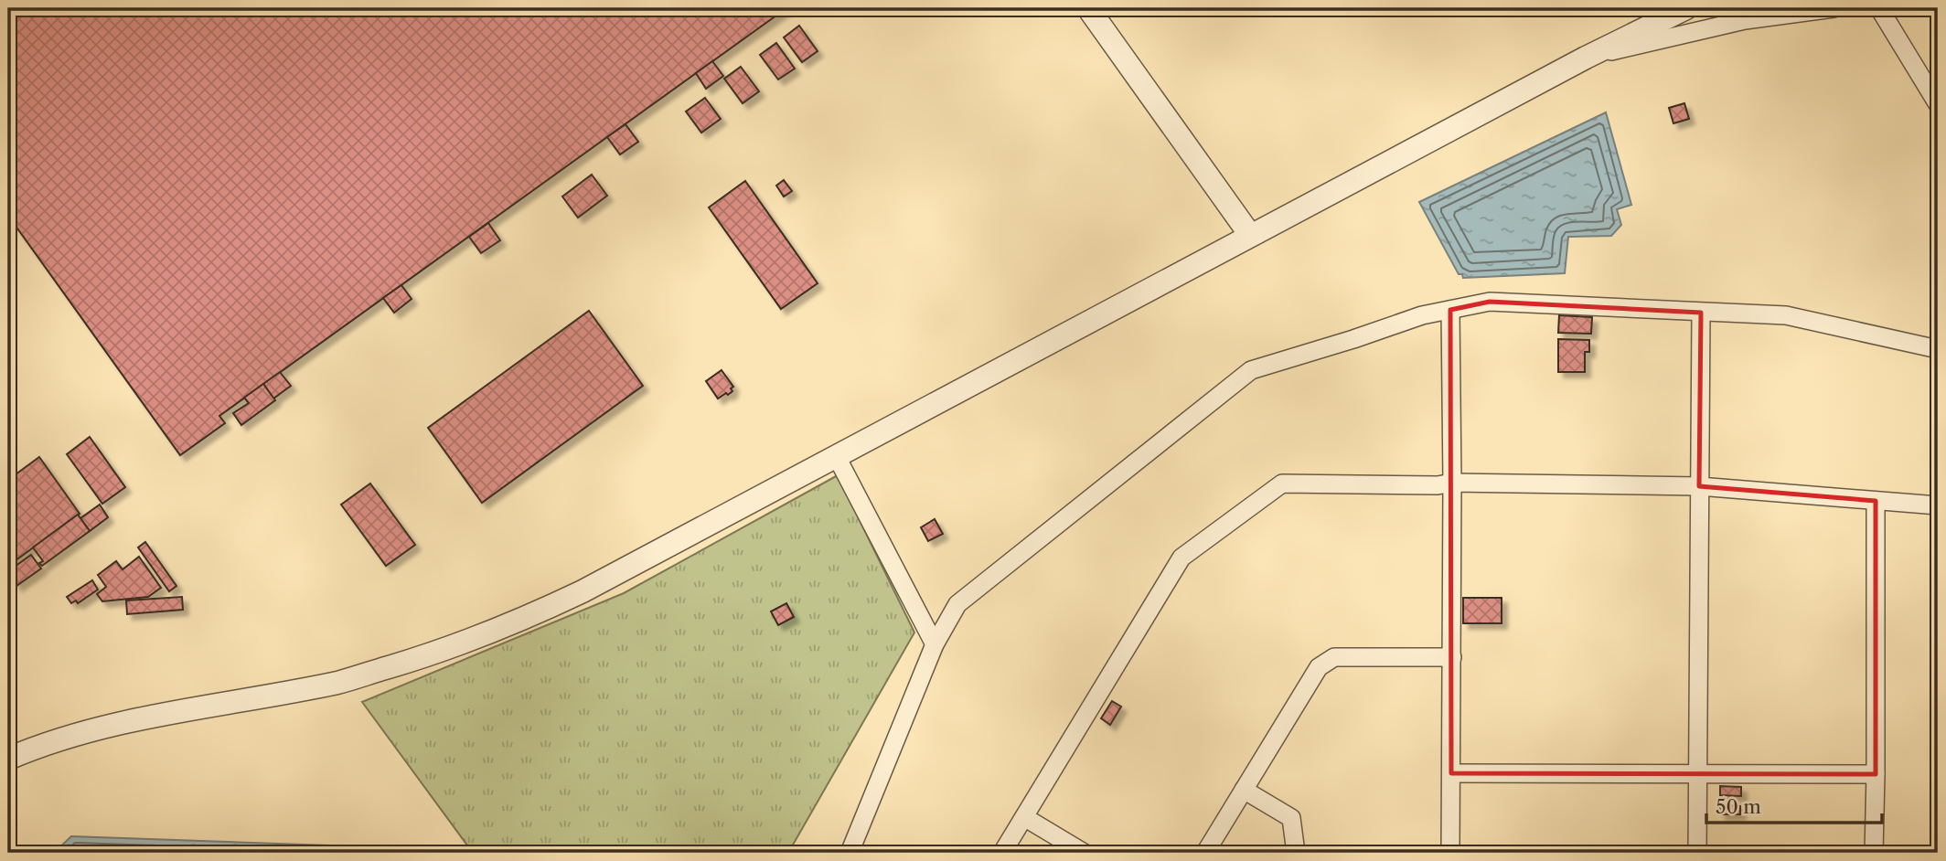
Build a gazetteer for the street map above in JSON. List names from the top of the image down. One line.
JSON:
{"scale_bar":"50 m"}
